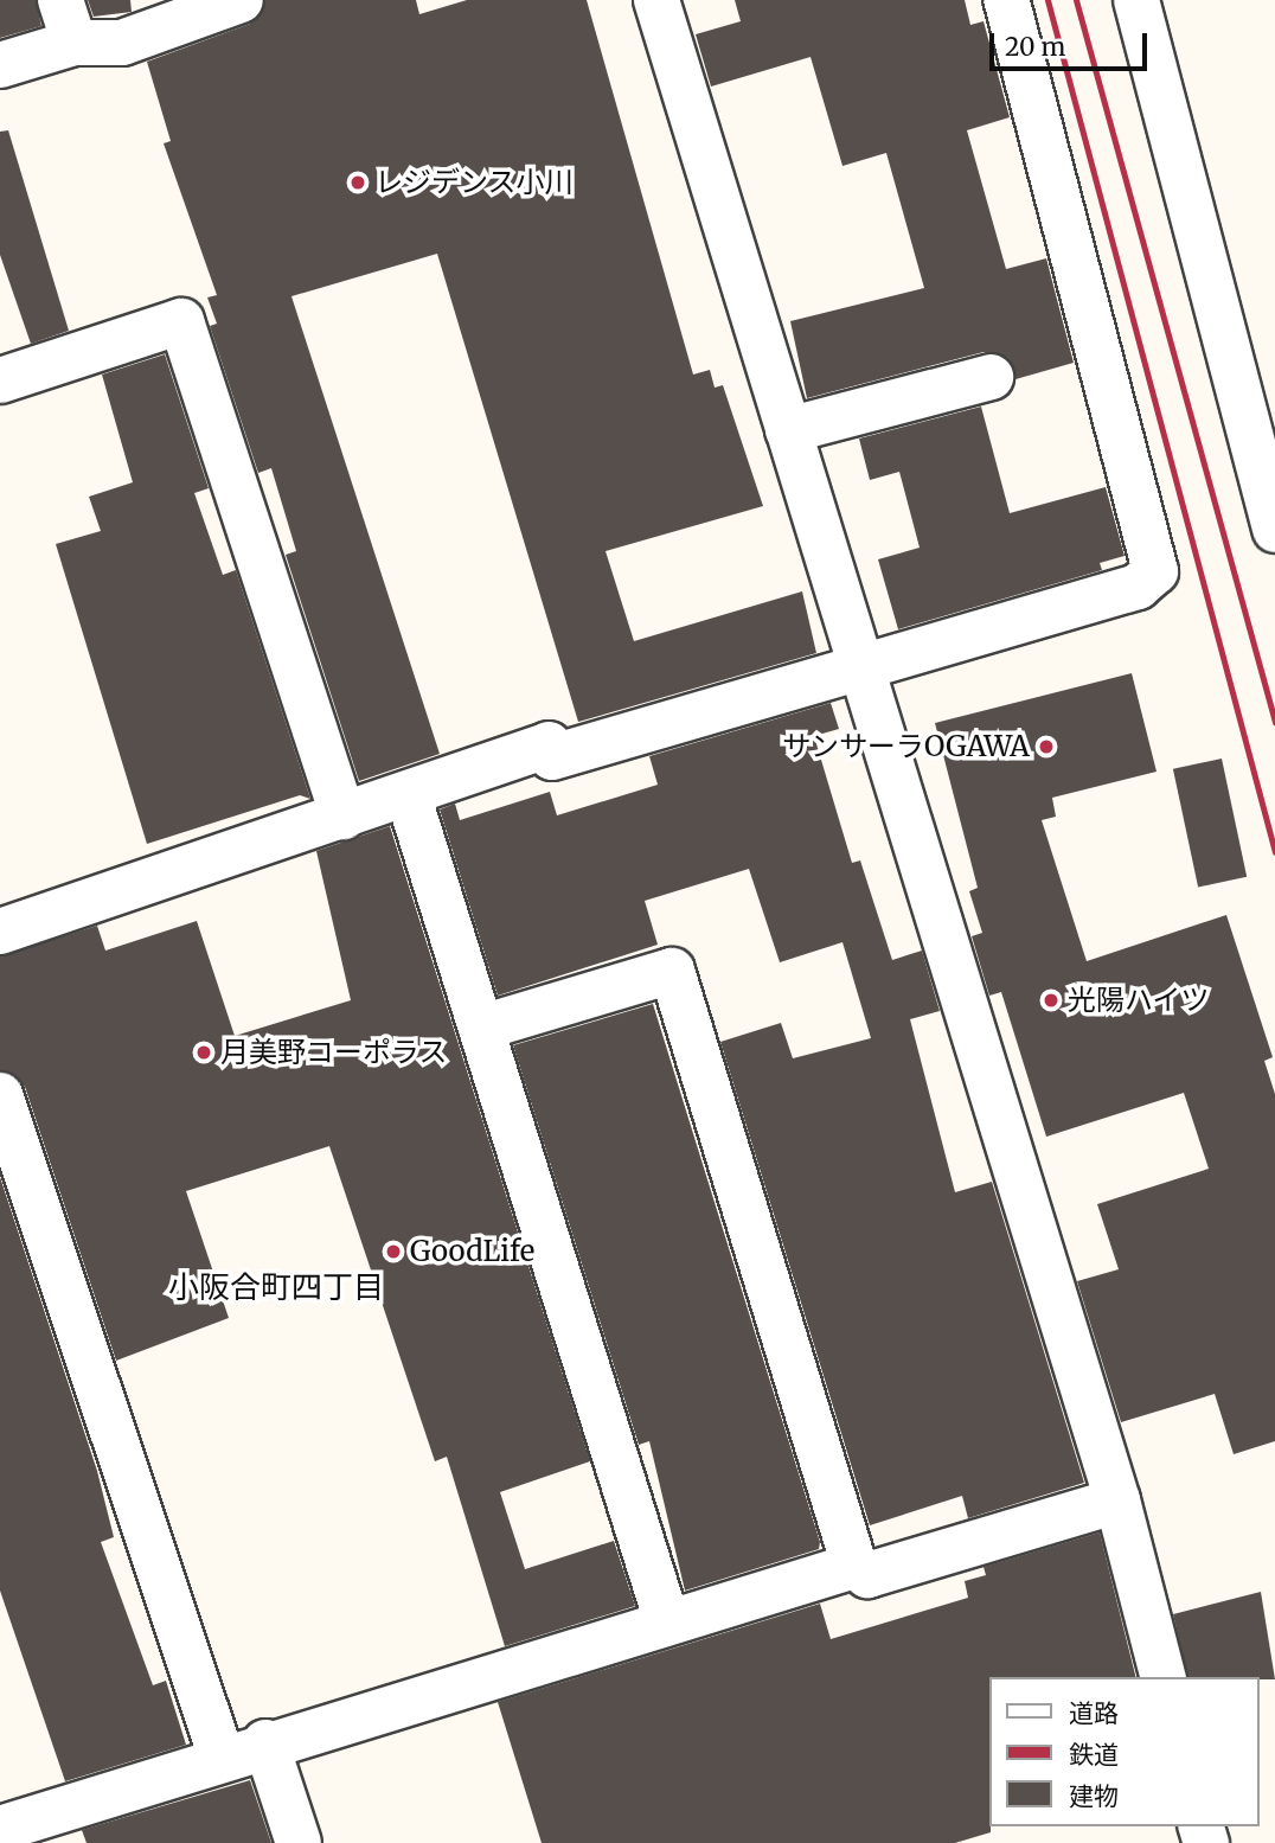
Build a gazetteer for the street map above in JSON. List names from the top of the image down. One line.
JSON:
{"districts":["小阪合町四丁目"],"places":["レジデンス小川","サンサーラOGAWA","光陽ハイツ","月美野コーポラス","GoodLife"],"legend":["道路","鉄道","建物"],"scale_bar":"20 m"}
